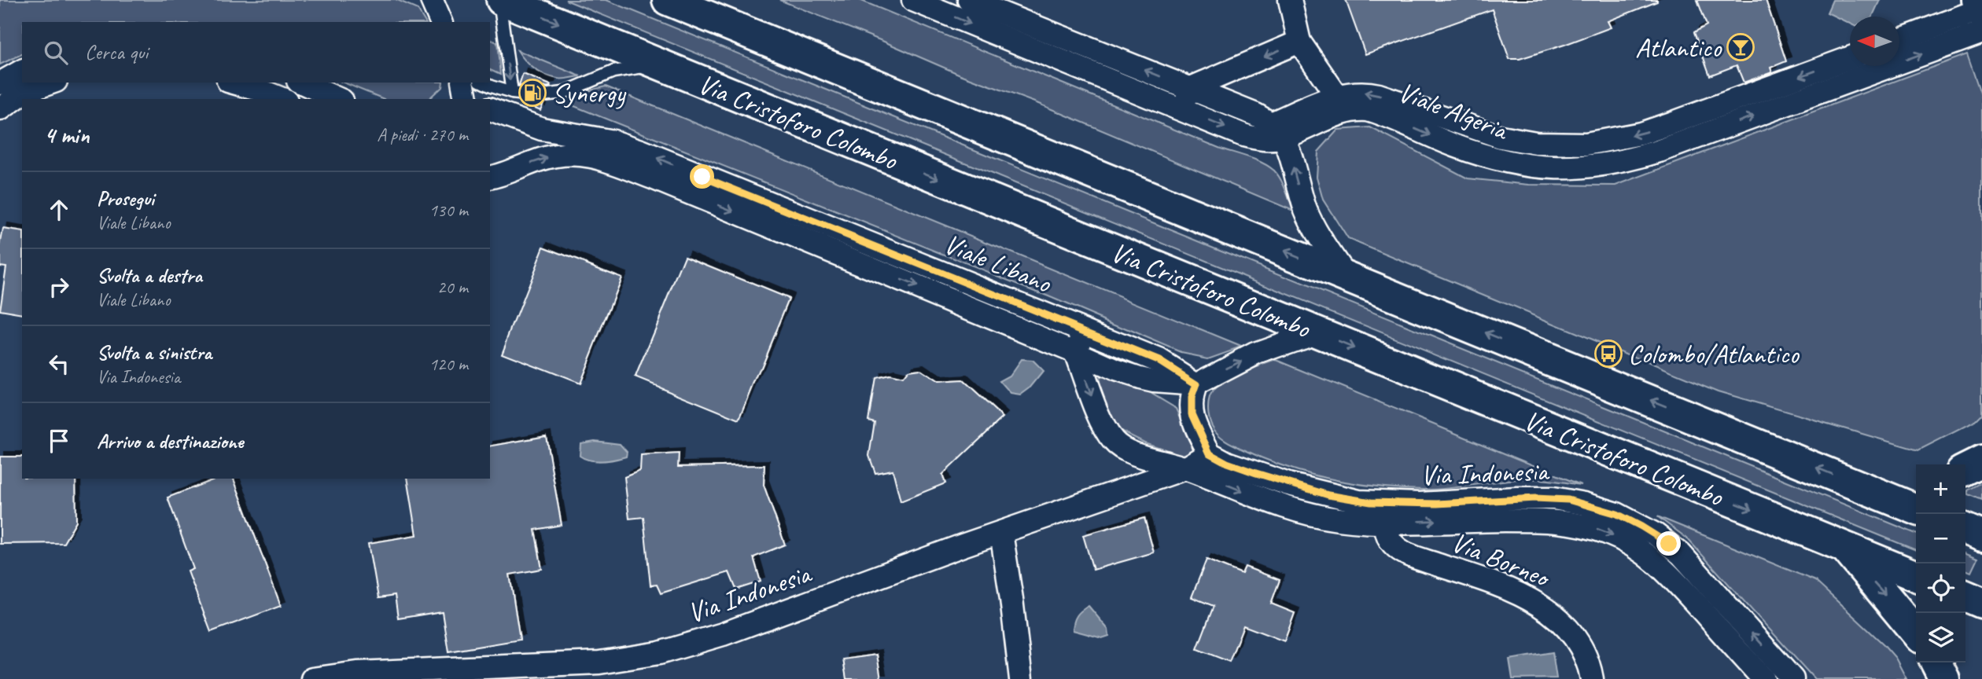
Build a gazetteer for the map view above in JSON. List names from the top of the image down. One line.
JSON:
{"streets":{"main road":["Via Cristoforo Colombo"],"street":["Viale Algeria","Viale Libano","Via Indonesia","Via Borneo"]},"crossings":[["Via Indonesia","Via Borneo"]],"places":{"bar":["Atlantico"],"fuel station":["Synergy"],"bus stop":["Colombo/Atlantico"]},"north":"left","page":{"search":"Cerca qui","heading":["4 min","A piedi · 270 m"],"list":[["Prosegui","Viale Libano","130 m"],["Svolta a destra","Viale Libano","20 m"],["Svolta a sinistra","Via Indonesia","120 m"],"Arrivo a destinazione"],"map_buttons":["+","−"]}}
